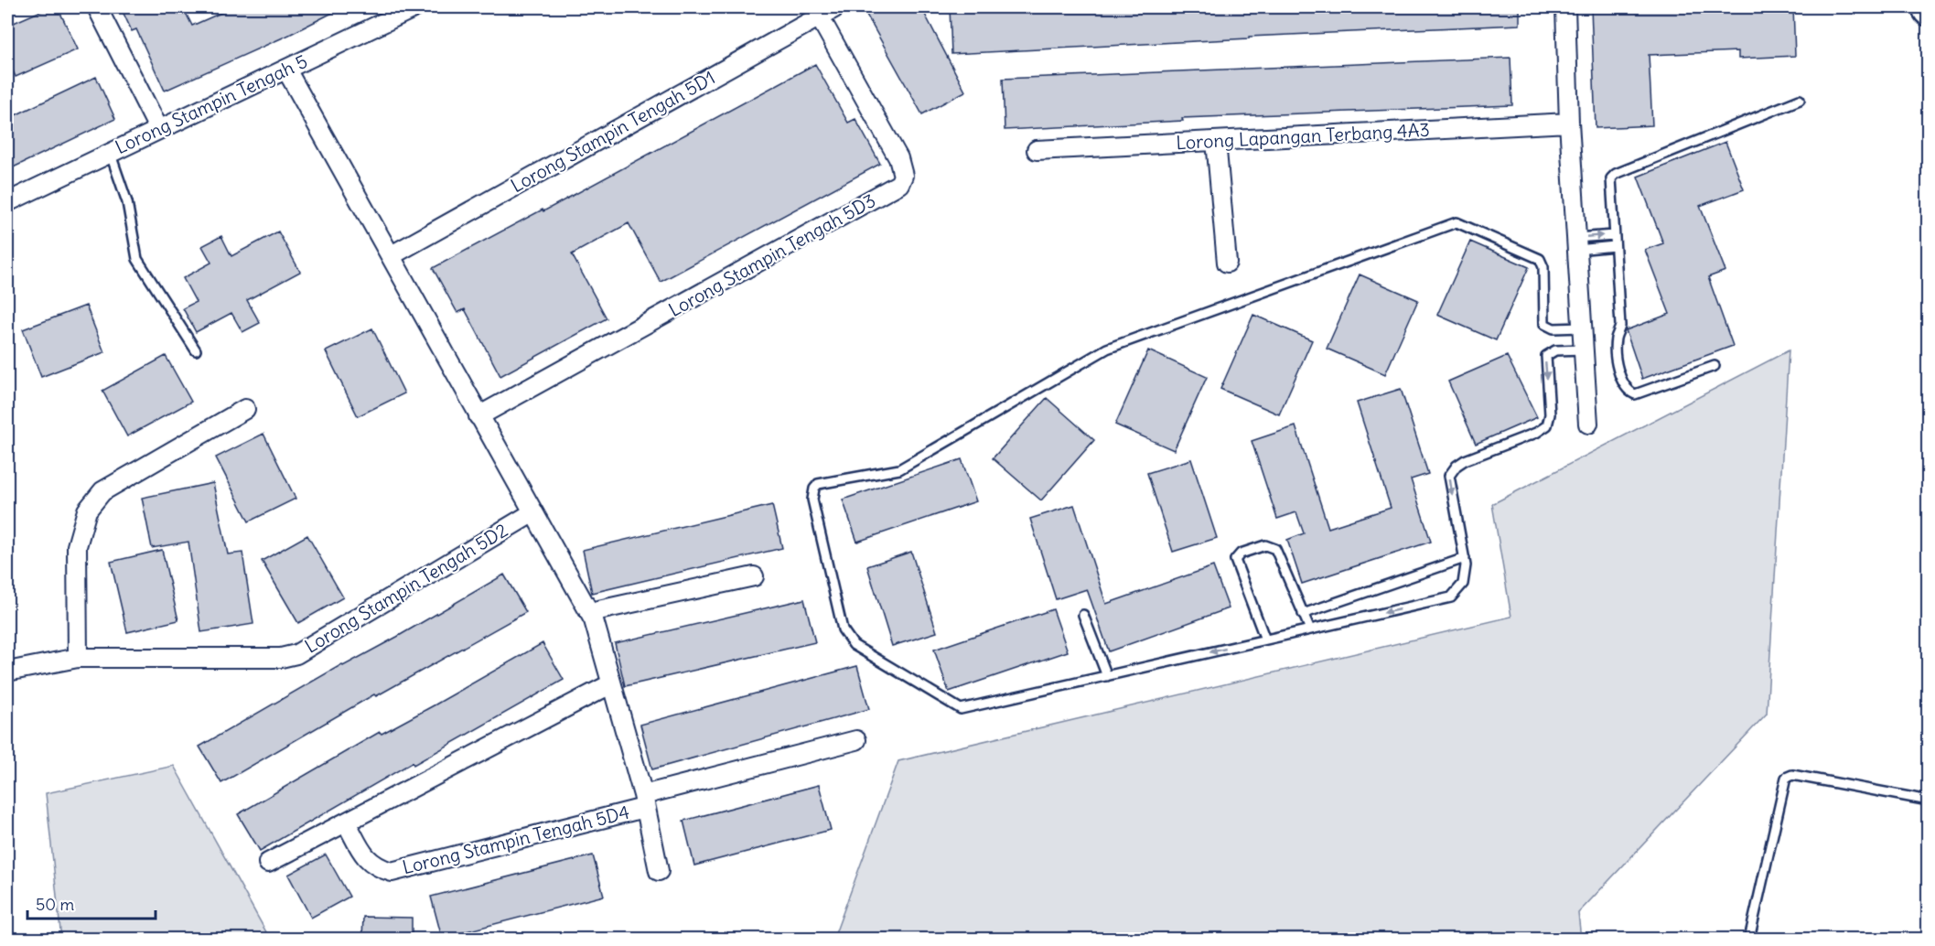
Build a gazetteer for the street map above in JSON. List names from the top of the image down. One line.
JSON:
{"streets":{"street":["Lorong Stampin Tengah 5","Lorong Stampin Tengah 5D1","Lorong Lapangan Terbang 4A3","Lorong Stampin Tengah 5D3","Lorong Stampin Tengah 5D2","Lorong Stampin Tengah 5D4"]},"crossings":[["Lorong Stampin Tengah 5D1","Lorong Stampin Tengah 5D3"]],"scale_bar":"50 m"}
